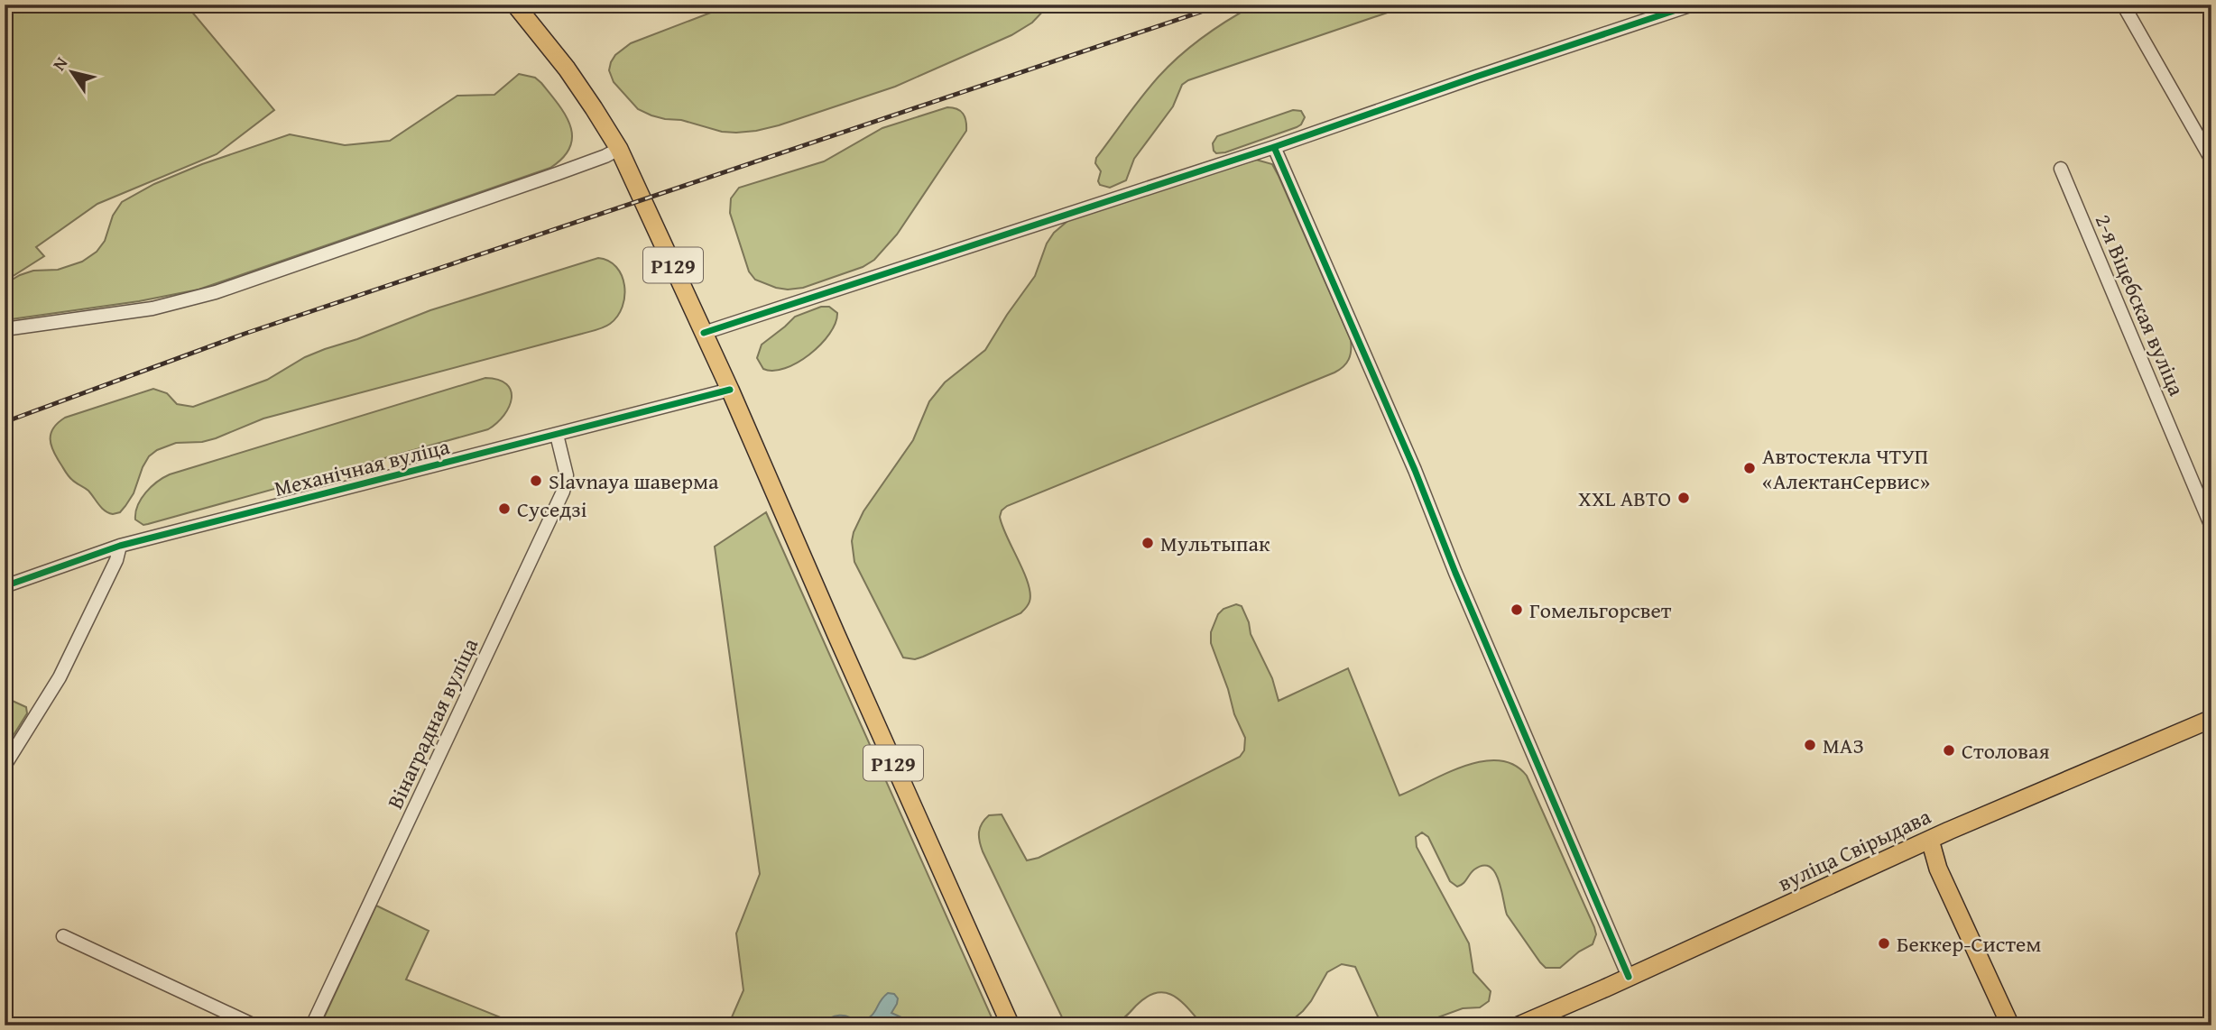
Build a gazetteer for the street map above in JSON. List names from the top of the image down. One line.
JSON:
{"streets":{"main road":["Р129","вуліца Свірыдава"],"street":["2-я Віцебская вуліца","Механічная вуліца","Вінаградная вуліца"]},"crossings":[["Р129","Механічная вуліца"],["Механічная вуліца","Вінаградная вуліца"]],"places":["Автостекла ЧТУП «АлектанСервис»","Slavnaya шаверма","XXL АВТО","Суседзі","Мультыпак","Гомельгорсвет","МАЗ","Столовая","Беккер-Систем"],"north":"top left"}
